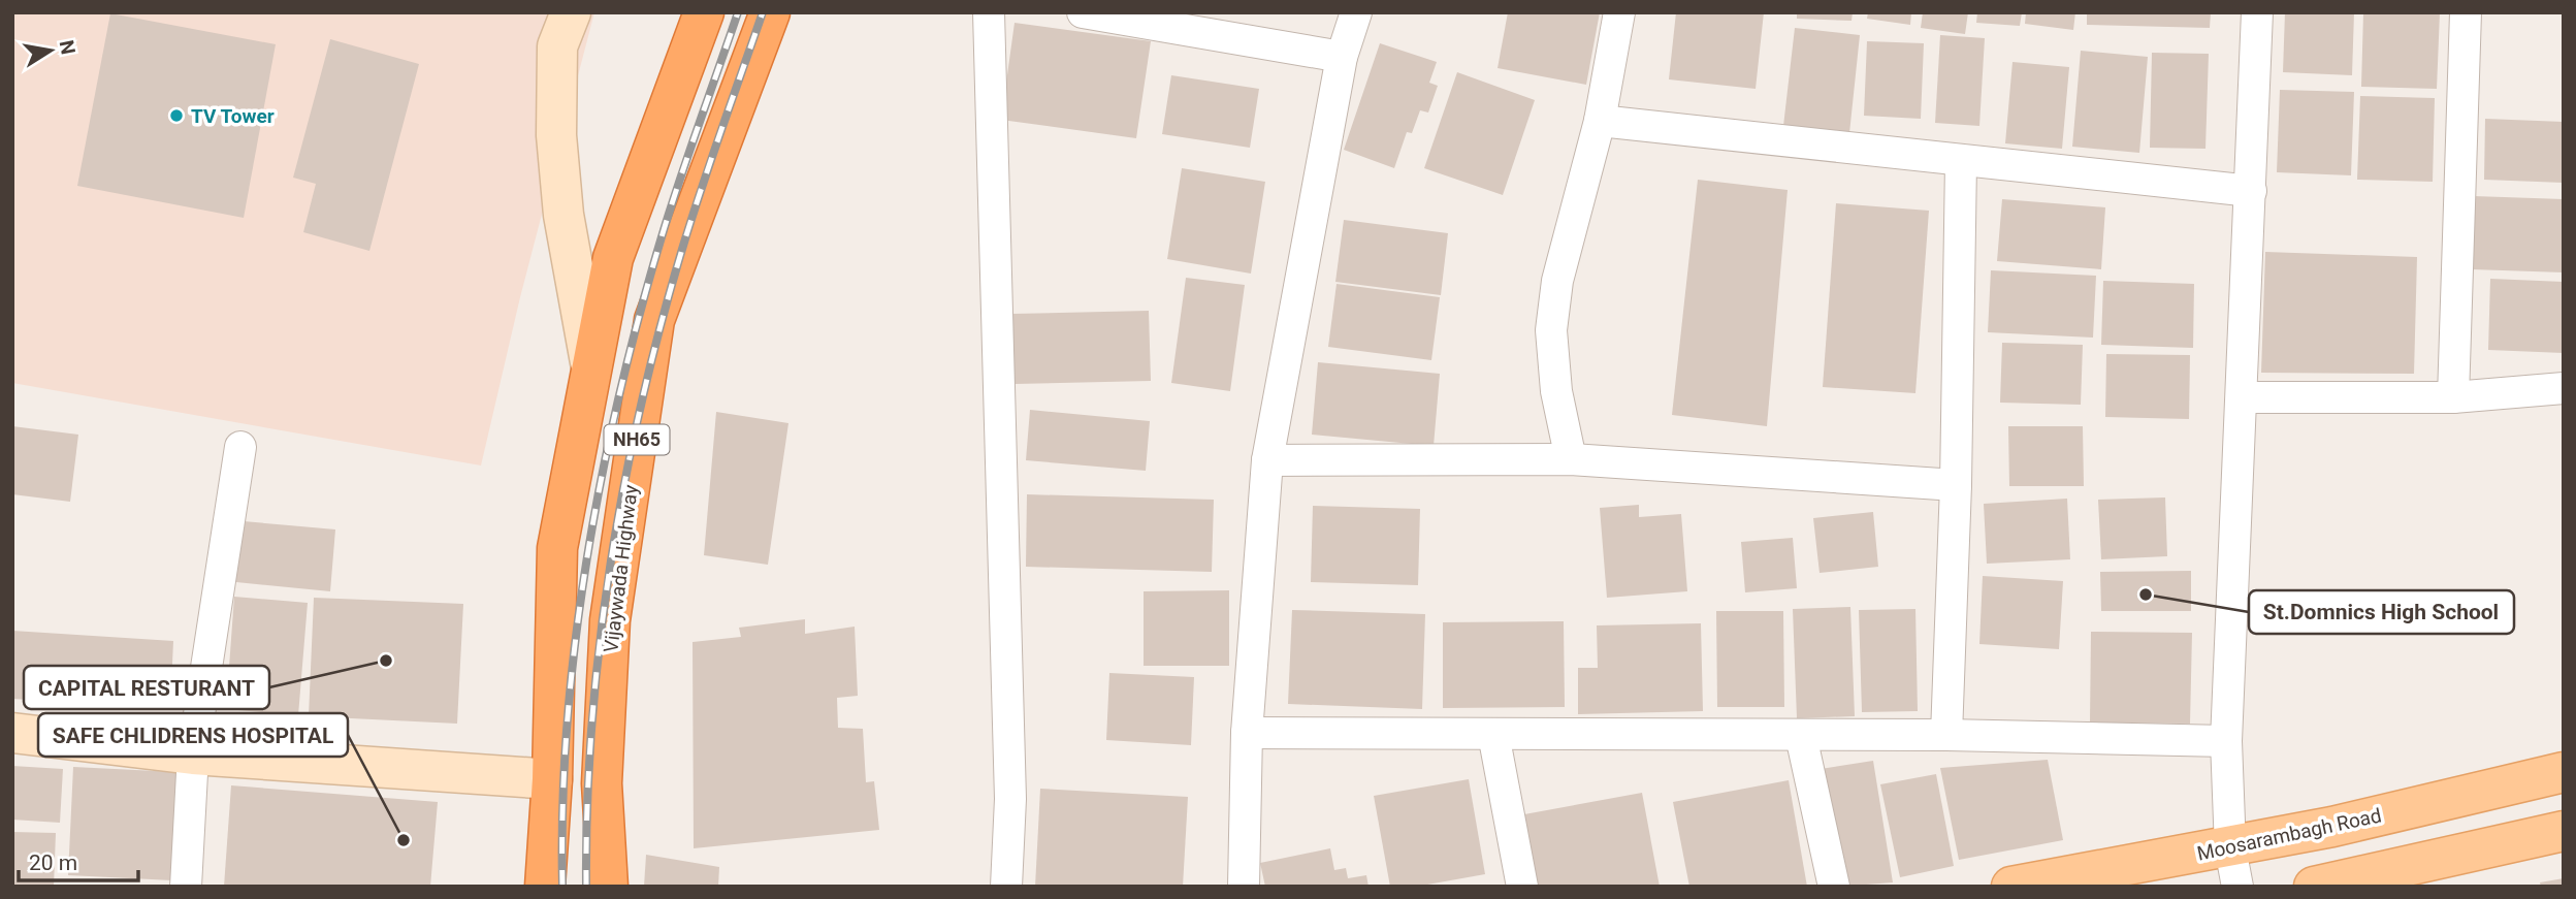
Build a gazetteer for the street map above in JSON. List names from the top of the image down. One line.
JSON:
{"streets":{"highway":["NH65","Vijaywada Highway"],"main road":["Moosarambagh Road"]},"places":["TV Tower","St.Domnics High School","CAPITAL RESTURANT","SAFE CHLIDRENS HOSPITAL"],"scale_bar":"20 m","north":"right"}
